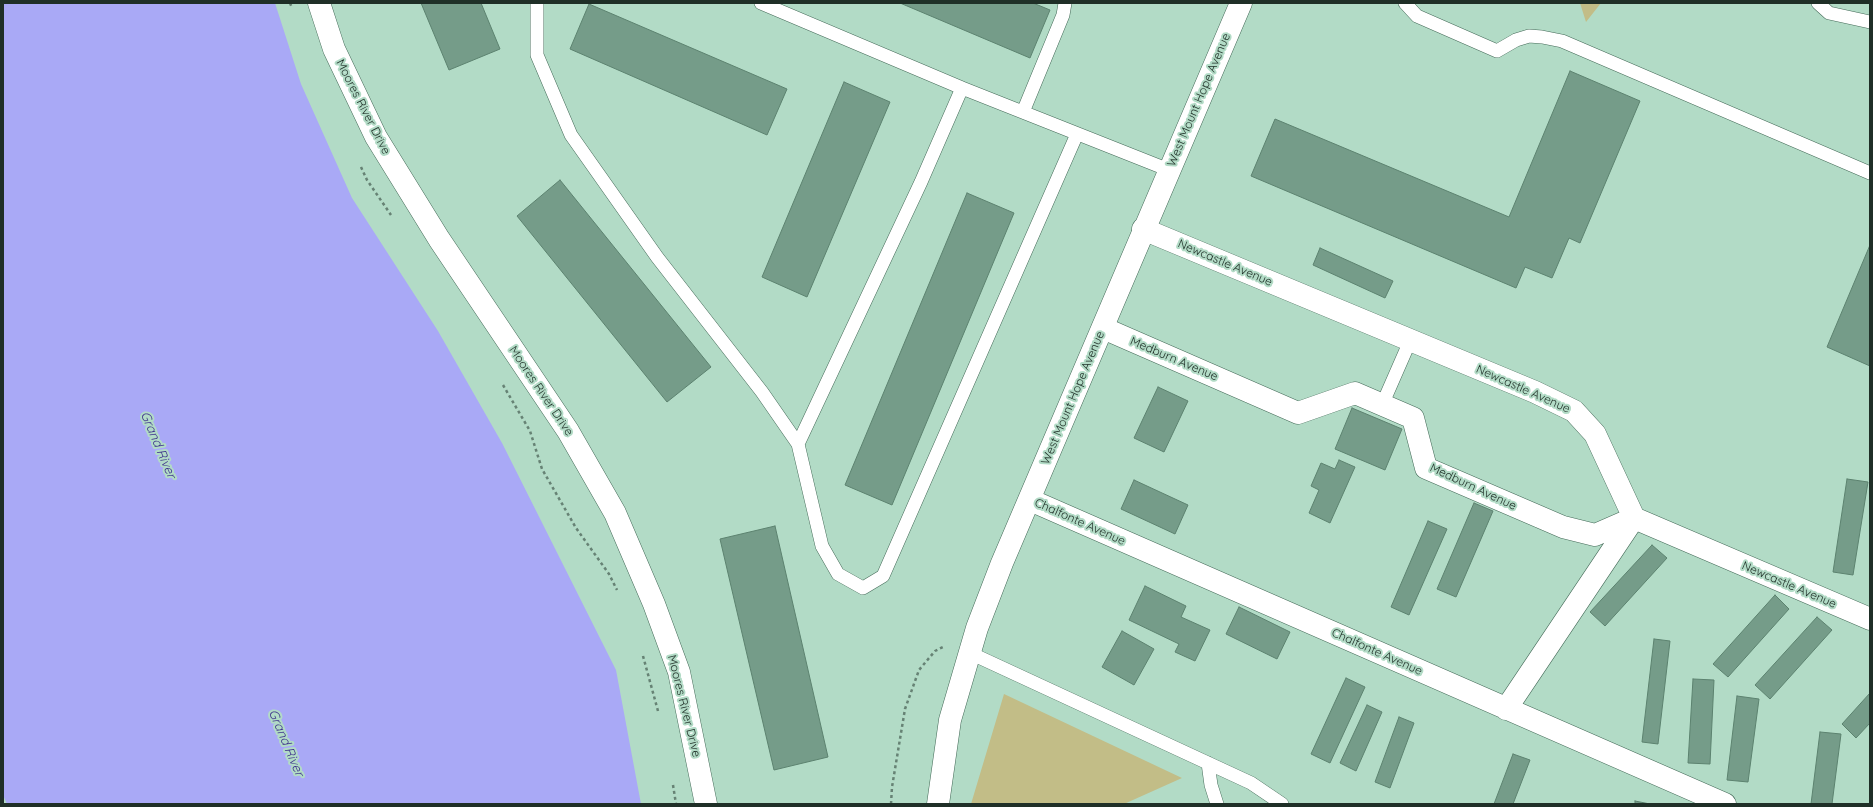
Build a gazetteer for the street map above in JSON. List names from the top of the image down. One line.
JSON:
{"streets":{"street":["West Mount Hope Avenue","Moores River Drive","Newcastle Avenue","Medburn Avenue","Chalfonte Avenue"]},"crossings":[["West Mount Hope Avenue","Newcastle Avenue"],["West Mount Hope Avenue","Medburn Avenue"],["West Mount Hope Avenue","Chalfonte Avenue"],["Newcastle Avenue","Medburn Avenue"]],"water":["Grand River"]}
